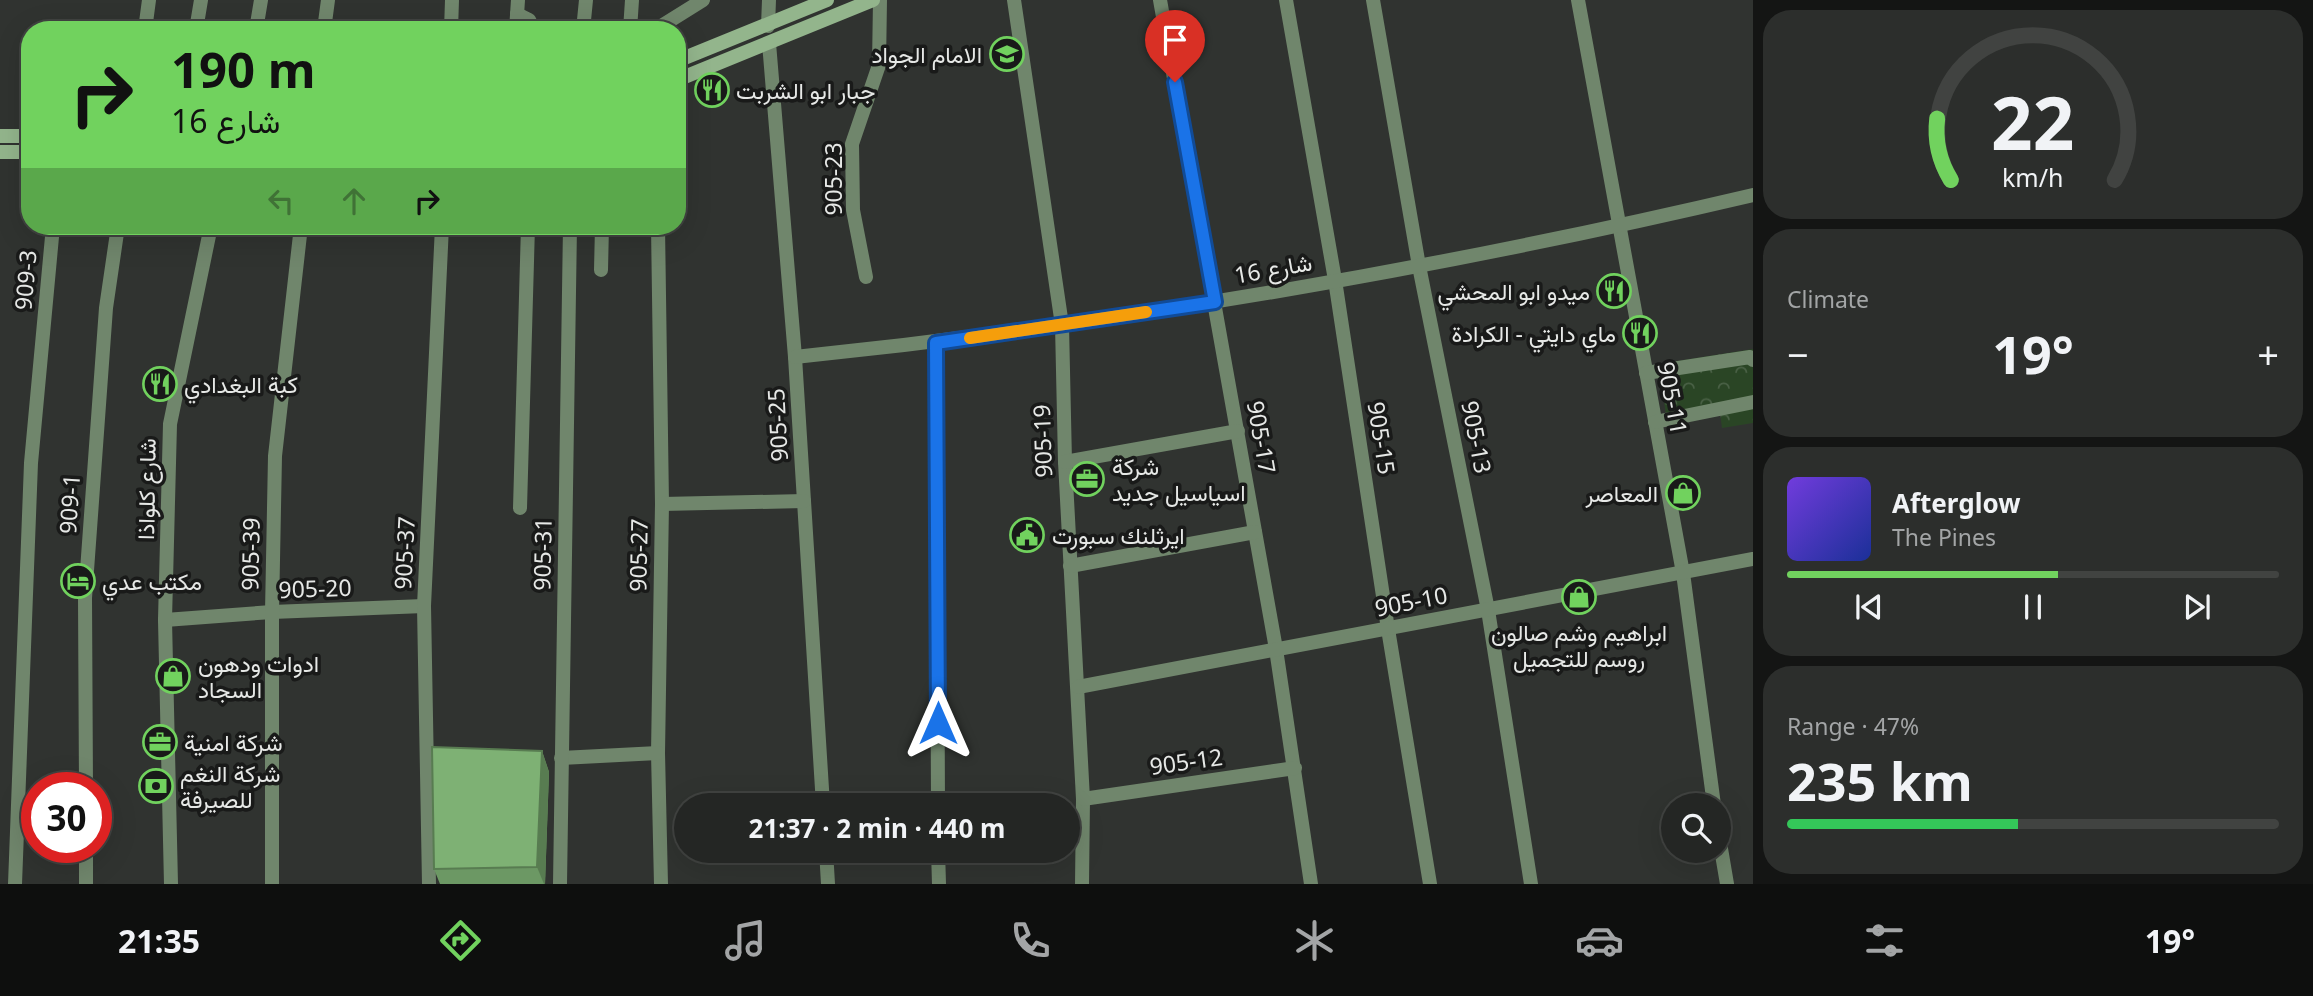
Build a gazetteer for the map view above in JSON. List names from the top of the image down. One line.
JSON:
{"streets":{"street":["905-23","شارع 16","909-3","905-11","905-25","905-17","905-13","905-15","905-19","شارع كلواذا","909-1","905-37","905-39","905-31","905-27","905-20","905-10","905-12"]},"crossings":[["شارع 16","905-11"],["شارع 16","905-25"],["شارع 16","905-17"],["شارع 16","905-13"],["شارع 16","905-15"],["شارع 16","905-19"],["905-11","905-10"],["905-17","905-10"],["905-17","905-12"],["905-13","905-10"],["905-15","905-10"],["905-19","905-10"],["905-19","905-12"],["شارع كلواذا","905-20"],["905-37","905-20"],["905-39","905-20"]],"places":{"school or university":["الامام الجواد"],"restaurant":["جبار ابو الشربت","ميدو ابو المحشي","ماي دايتي - الكرادة","كبة البغدادي"],"office":["شركة اسياسيل جديد","شركة امنية"],"shop":["المعاصر","ابراهيم وشم صالون روسم للتجميل","ادوات ودهون السجاد"],"public building":["ايرثلنك سبورت"],"hotel":["مكتب عدي"],"bank":["شركة النغم للصيرفة"]},"page":{"turn":["190 m","شارع 16"],"tile":["Climate",["Range · 47%","235 km"]],"heat":["−","19°","+"],"song":["Afterglow","The Pines"],"limit":"30","trip":"21:37 · 2 min · 440 m","tabs":["21:35","19°"],"gauge":["22","km/h"]}}
